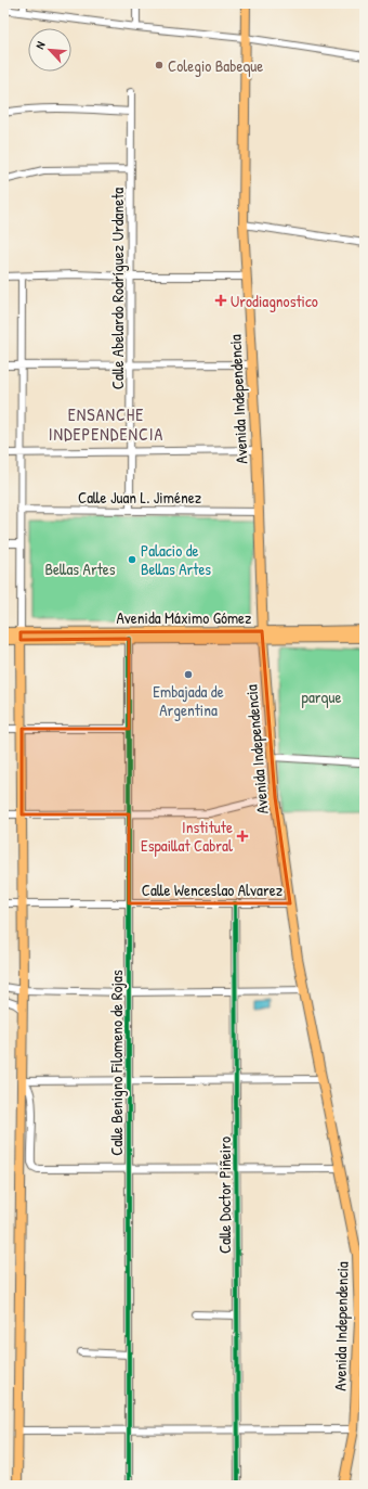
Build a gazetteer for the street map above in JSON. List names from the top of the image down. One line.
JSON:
{"streets":{"main road":["Avenida Independencia","Avenida Máximo Gómez"],"street":["Calle Abelardo Rodríguez Urdaneta","Calle Juan L. Jiménez","Calle Wenceslao Alvarez","Calle Benigno Filomeno de Rojas","Calle Doctor Piñeiro"]},"crossings":[["Calle Abelardo Rodríguez Urdaneta","Calle Juan L. Jiménez"],["Avenida Independencia","Calle Juan L. Jiménez"],["Avenida Independencia","Avenida Máximo Gómez"],["Avenida Independencia","Calle Wenceslao Alvarez"],["Avenida Máximo Gómez","Calle Benigno Filomeno de Rojas"],["Calle Wenceslao Alvarez","Calle Benigno Filomeno de Rojas"],["Calle Wenceslao Alvarez","Calle Doctor Piñeiro"]],"districts":["ENSANCHE INDEPENDENCIA"],"parks":["Bellas Artes","parque"],"places":{"other":["Colegio Babeque","Palacio de Bellas Artes","Embajada de Argentina"],"health":["Urodiagnostico","Institute Espaillat Cabral"]},"north":"top left"}
